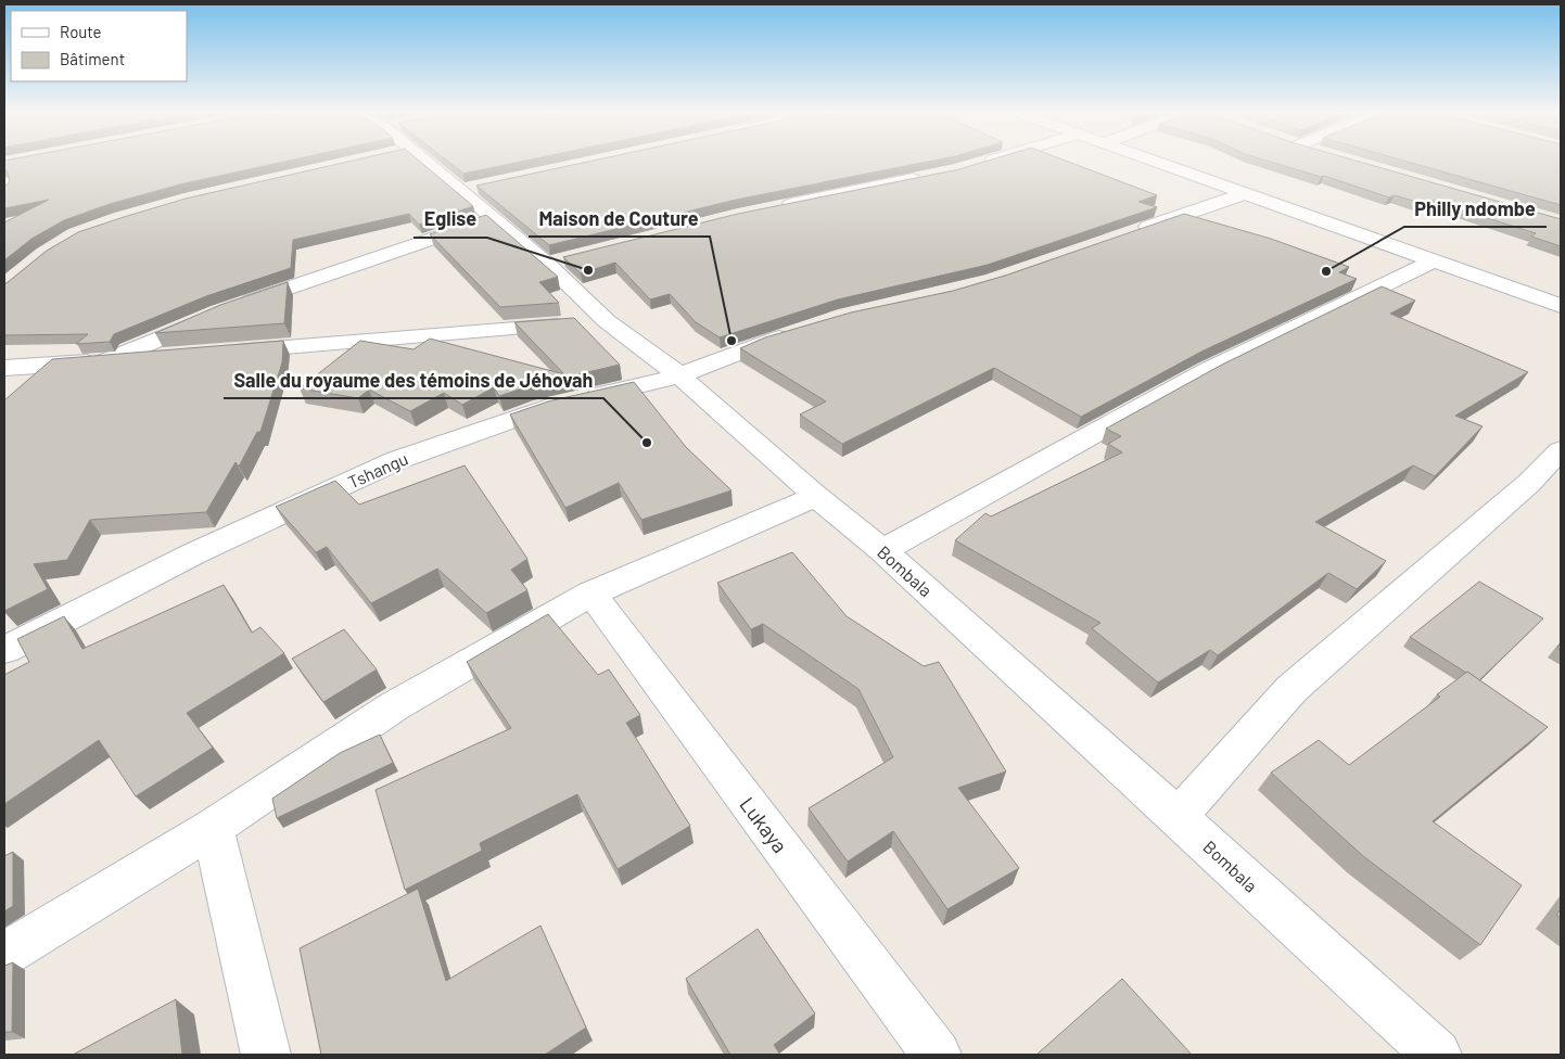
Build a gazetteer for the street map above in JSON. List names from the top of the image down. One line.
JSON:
{"streets":{"street":["Tshangu","Bombala","Lukaya"]},"crossings":[["Tshangu","Bombala"]],"places":["Eglise","Philly ndombe","Maison de Couture","Salle du royaume des témoins de Jéhovah"],"legend":["Route","Bâtiment"]}
